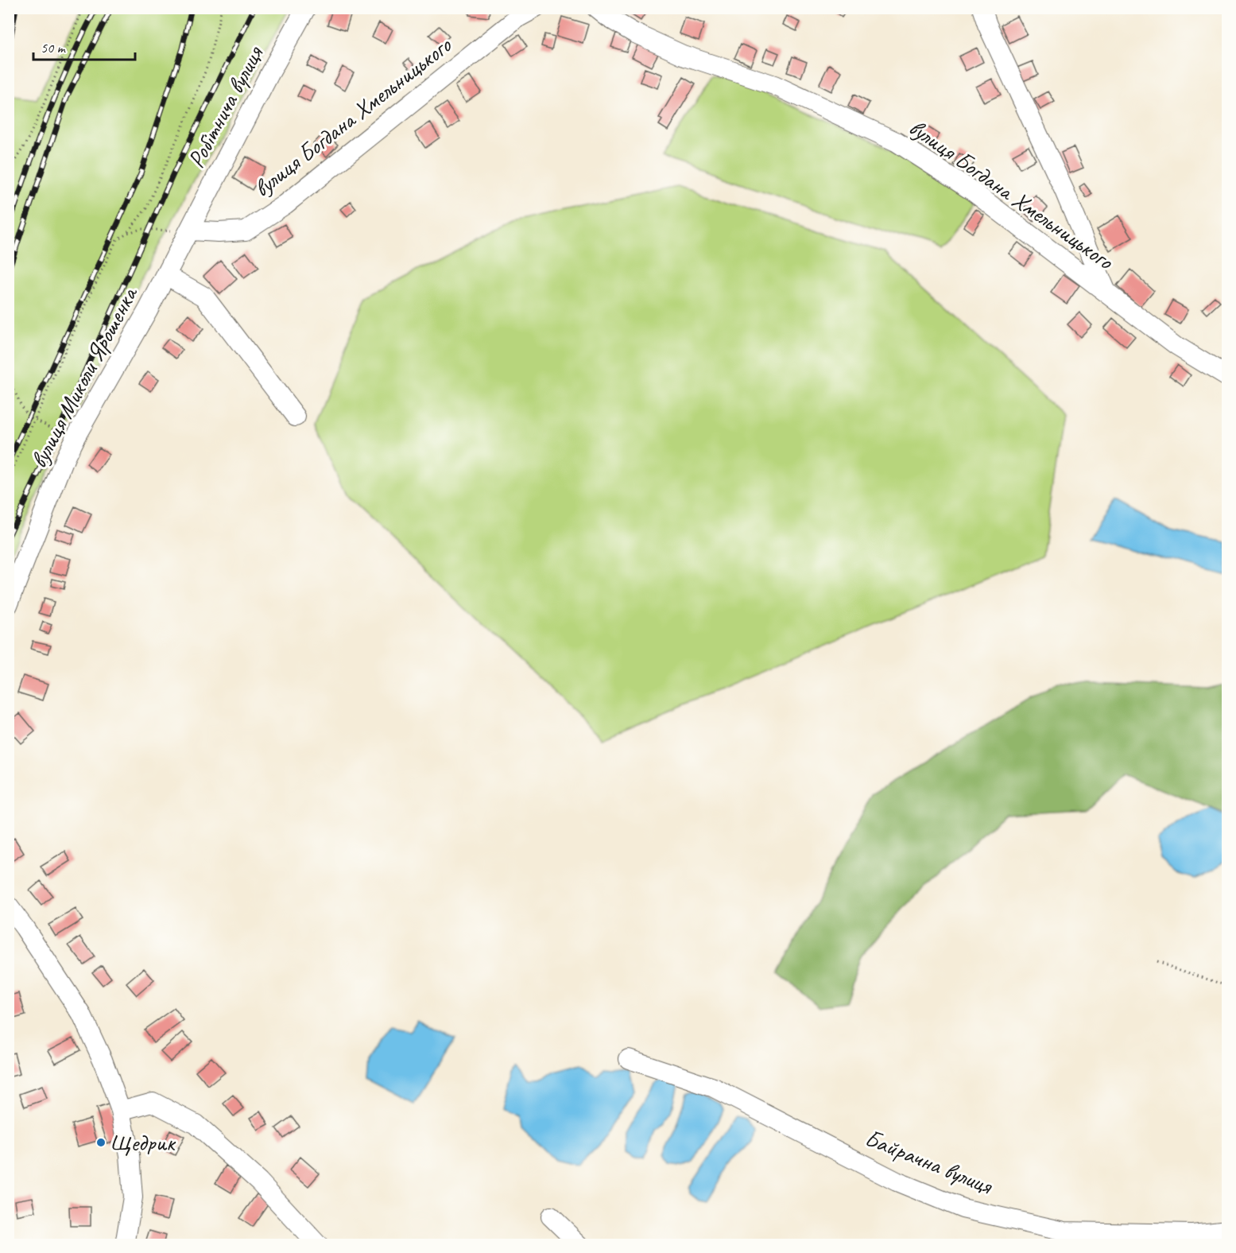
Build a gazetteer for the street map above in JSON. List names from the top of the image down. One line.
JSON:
{"streets":{"street":["Робітнича вулиця","вулиця Богдана Хмельницького","вулиця Миколи Ярошенка","Байрачна вулиця"]},"crossings":[["Робітнича вулиця","вулиця Богдана Хмельницького"],["Робітнича вулиця","вулиця Миколи Ярошенка"],["вулиця Богдана Хмельницького","вулиця Миколи Ярошенка"]],"places":["Щедрик"],"scale_bar":"50 m"}
